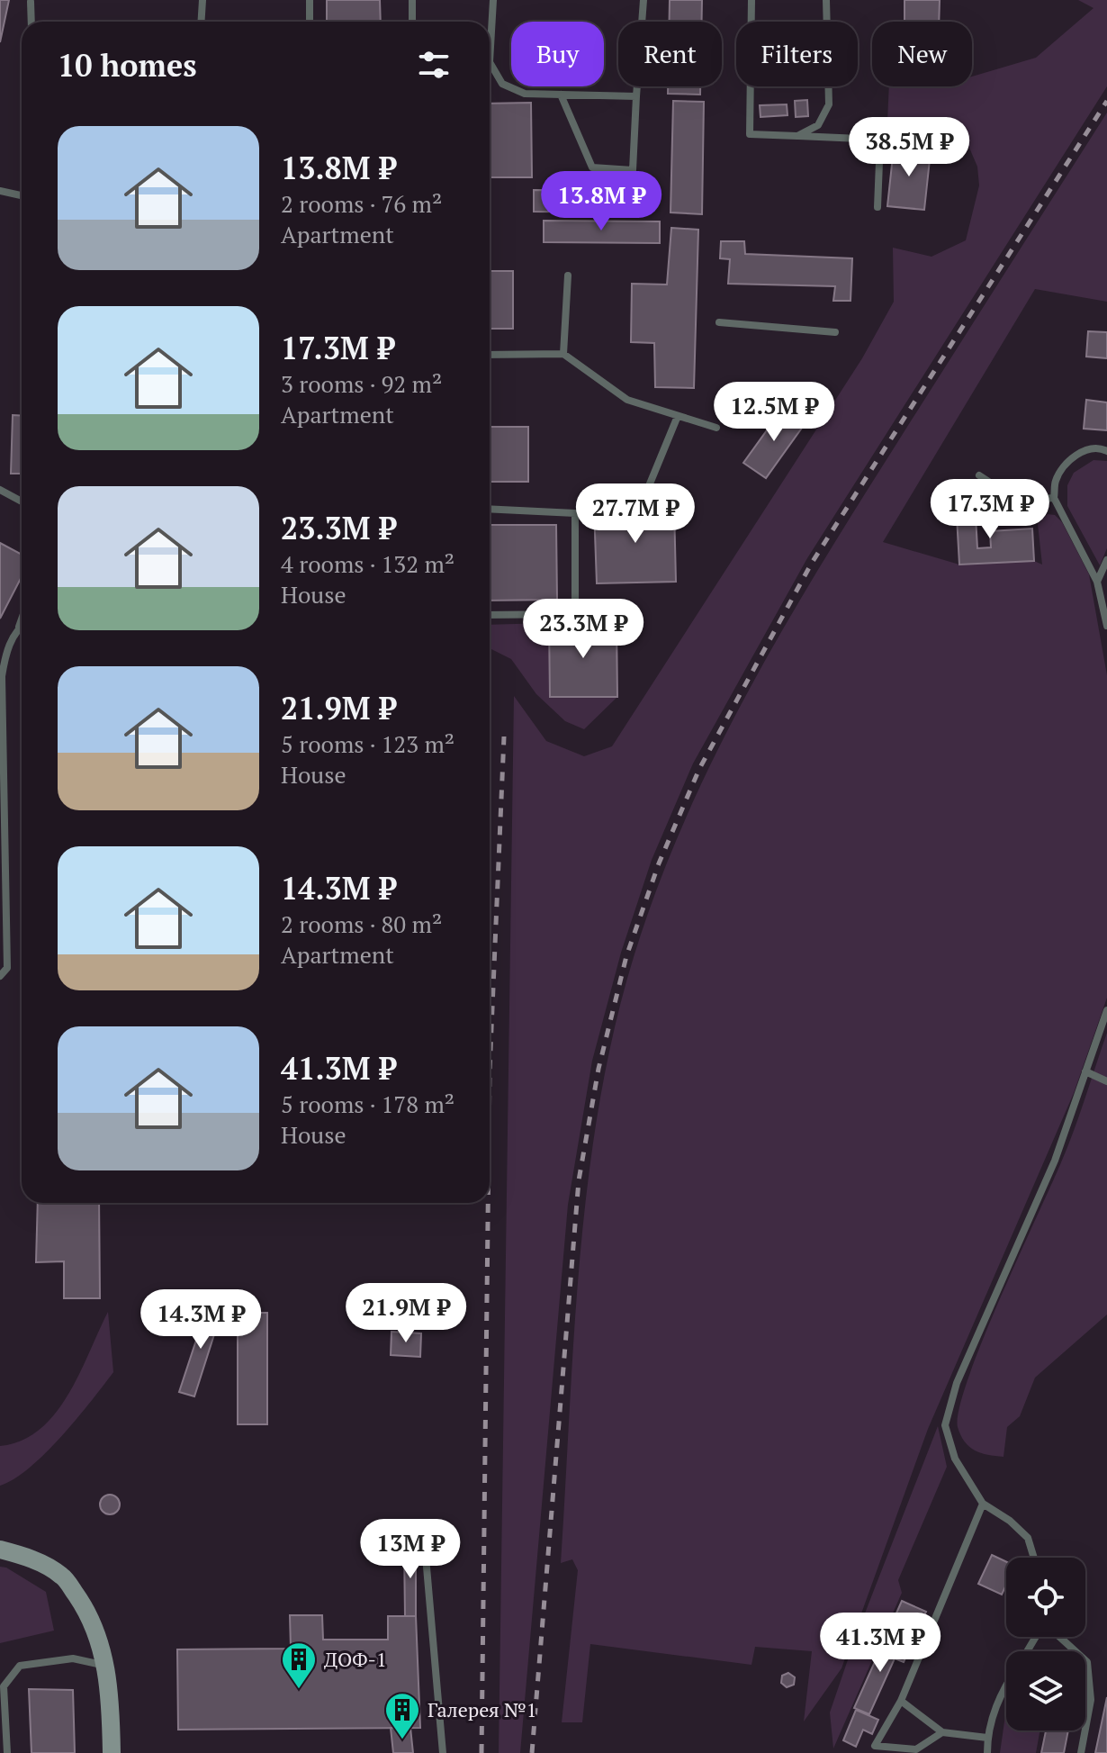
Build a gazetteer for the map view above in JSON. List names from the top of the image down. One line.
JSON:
{"places":{"building":["ДОФ-1","Галерея №1"]},"page":{"chip":["Buy","Rent","Filters","New"],"heading":"10 homes","list":[{"name":"13.8M ₽","note":"2 rooms · 76 m² · Apartment"},{"name":"17.3M ₽","note":"3 rooms · 92 m² · Apartment"},{"name":"23.3M ₽","note":"4 rooms · 132 m² · House"},{"name":"21.9M ₽","note":"5 rooms · 123 m² · House"},{"name":"14.3M ₽","note":"2 rooms · 80 m² · Apartment"},{"name":"41.3M ₽","note":"5 rooms · 178 m² · House"}],"price":["38.5M ₽","13.8M ₽","12.5M ₽","17.3M ₽","27.7M ₽","23.3M ₽","21.9M ₽","14.3M ₽","13M ₽","41.3M ₽"]}}
